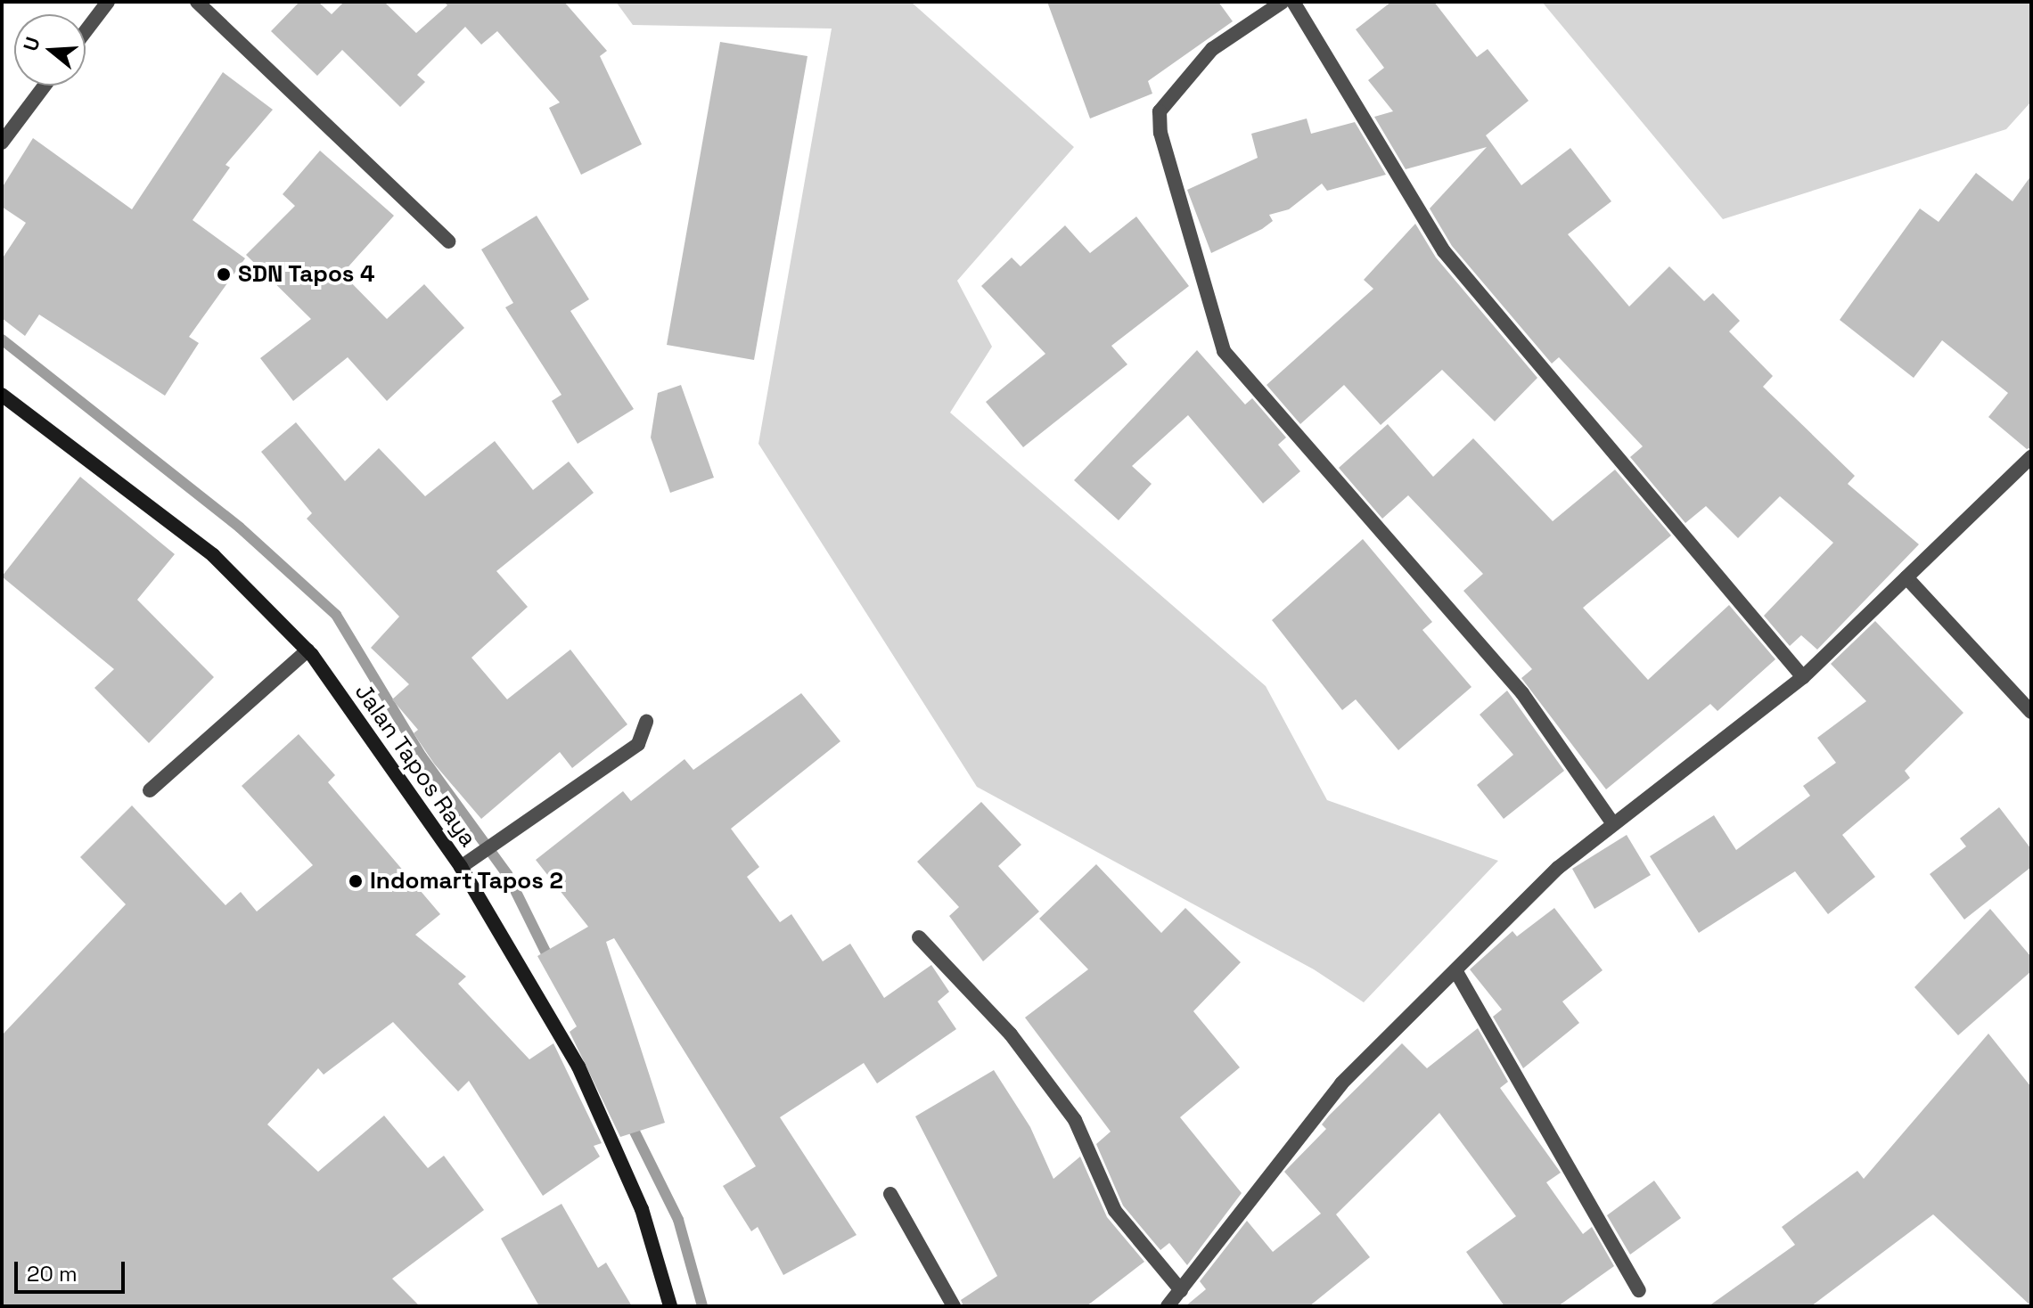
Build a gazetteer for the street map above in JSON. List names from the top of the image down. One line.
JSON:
{"streets":{"main road":["Jalan Tapos Raya"]},"places":["SDN Tapos 4","Indomart Tapos 2"],"scale_bar":"20 m","north":"left"}
